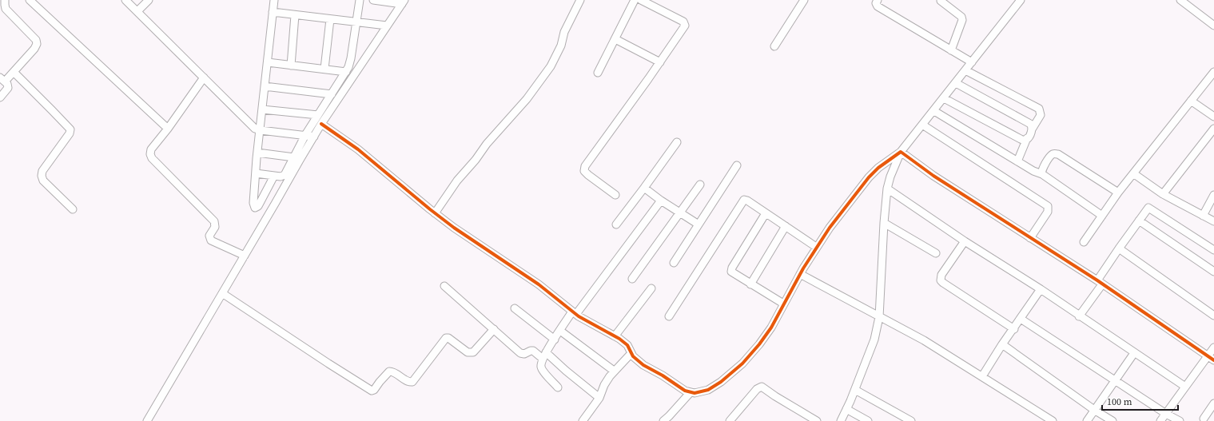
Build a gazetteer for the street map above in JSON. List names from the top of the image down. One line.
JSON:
{"scale_bar":"100 m"}
